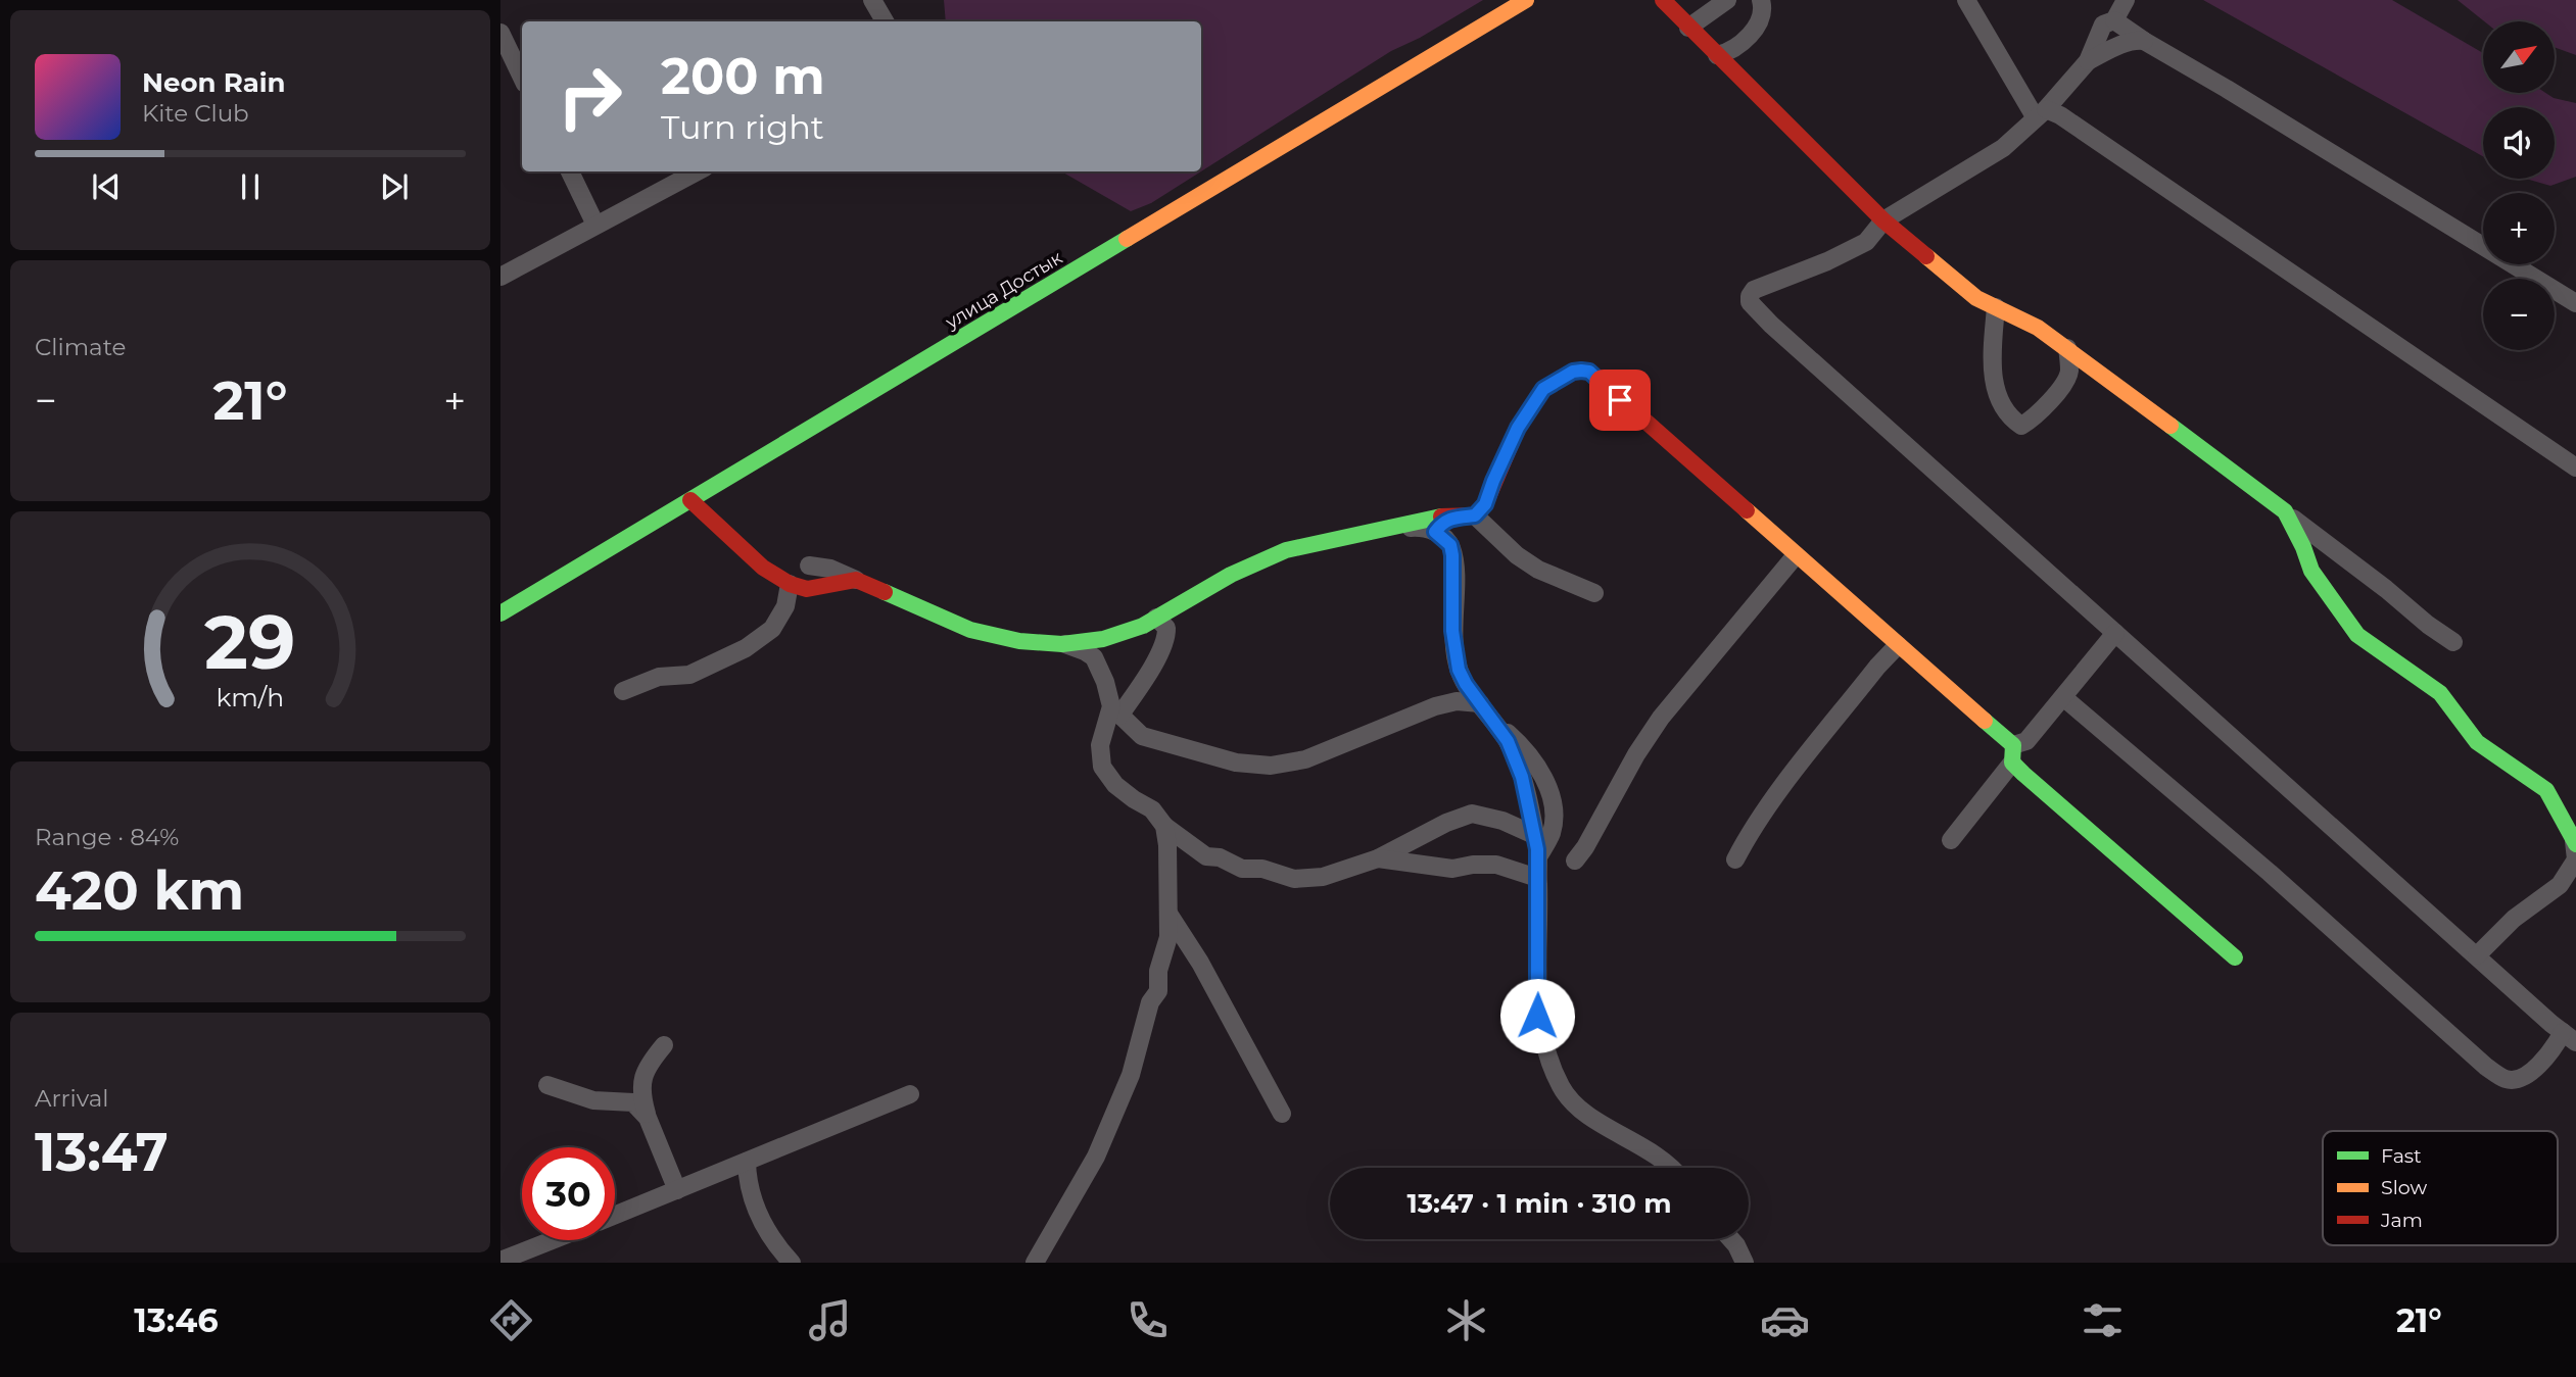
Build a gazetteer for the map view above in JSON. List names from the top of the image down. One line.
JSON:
{"streets":{"street":["улица Достык"]},"legend":["Fast","Slow","Jam"],"north":"top right","page":{"map_buttons":["+","−"],"turn":["200 m","Turn right"],"song":["Neon Rain","Kite Club"],"tile":["Climate",["Range · 84%","420 km"],["Arrival","13:47"]],"heat":["−","21°","+"],"limit":"30","trip":"13:47 · 1 min · 310 m","tabs":["13:46","21°"],"gauge":["29","km/h"]}}
